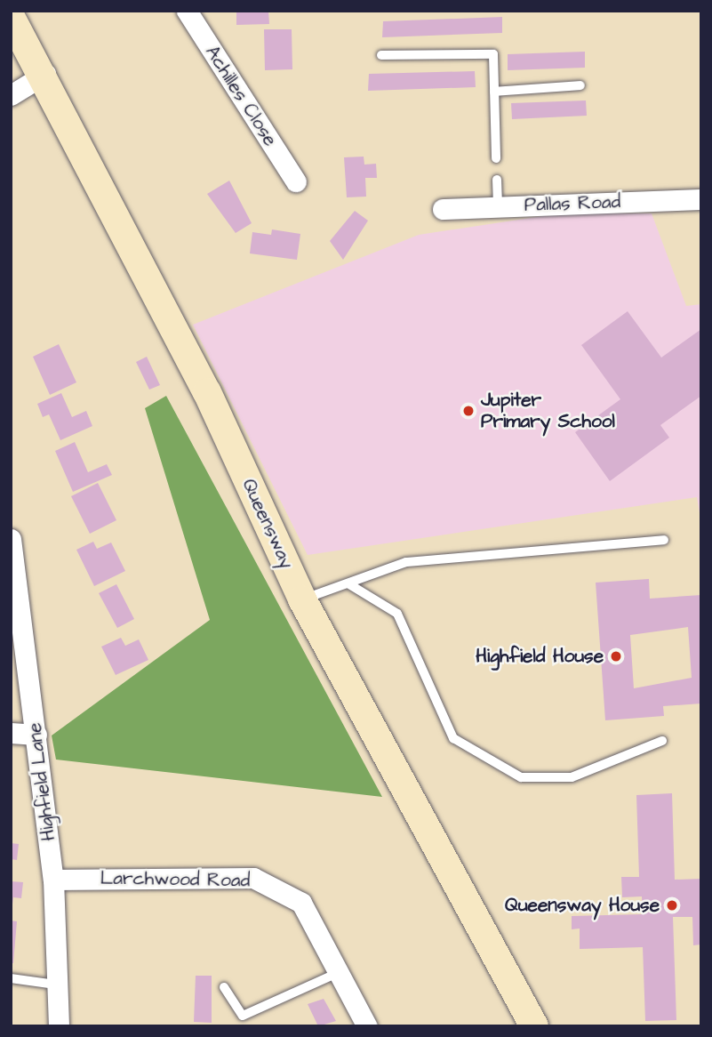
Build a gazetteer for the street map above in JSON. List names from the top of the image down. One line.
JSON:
{"streets":{"main road":["Queensway"],"street":["Achilles Close","Pallas Road","Highfield Lane","Larchwood Road"]},"crossings":[["Highfield Lane","Larchwood Road"]],"places":["Jupiter Primary School","Highfield House","Queensway House"]}
